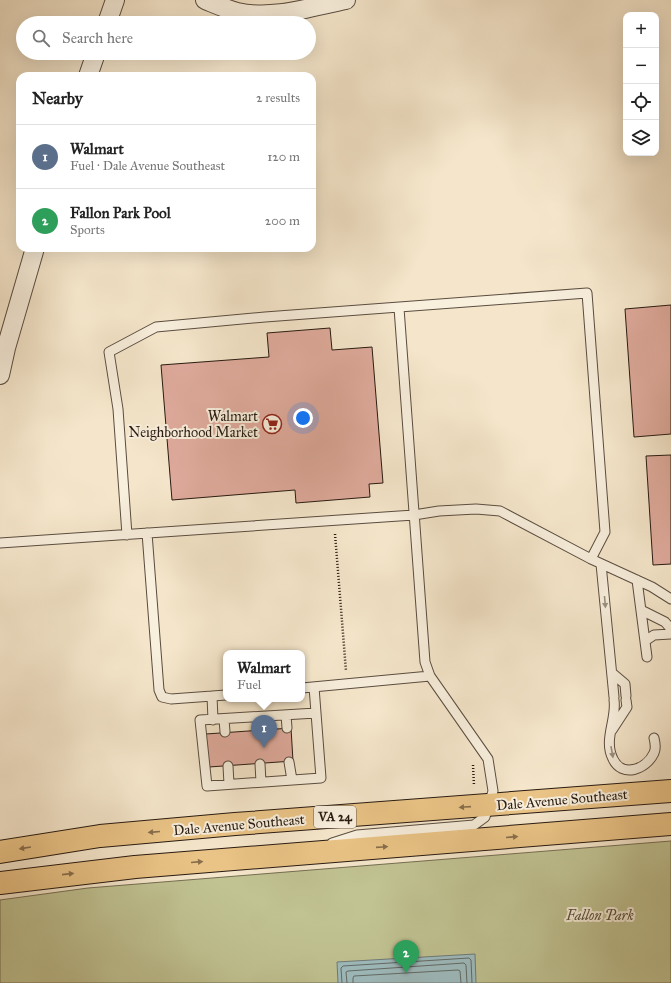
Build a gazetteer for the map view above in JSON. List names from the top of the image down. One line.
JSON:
{"streets":{"main road":["Dale Avenue Southeast","VA 24"]},"parks":["Fallon Park"],"places":{"supermarket":["Walmart Neighborhood Market"]},"page":{"map_buttons":["+","−"],"search":"Search here","heading":["Nearby","2 results"],"list":[{"mark":"1","name":"Walmart","note":"Fuel · Dale Avenue Southeast","value":"120 m"},{"mark":"2","name":"Fallon Park Pool","note":"Sports","value":"200 m"}],"popup":["Walmart","Fuel"],"pins":["1","2"]}}
